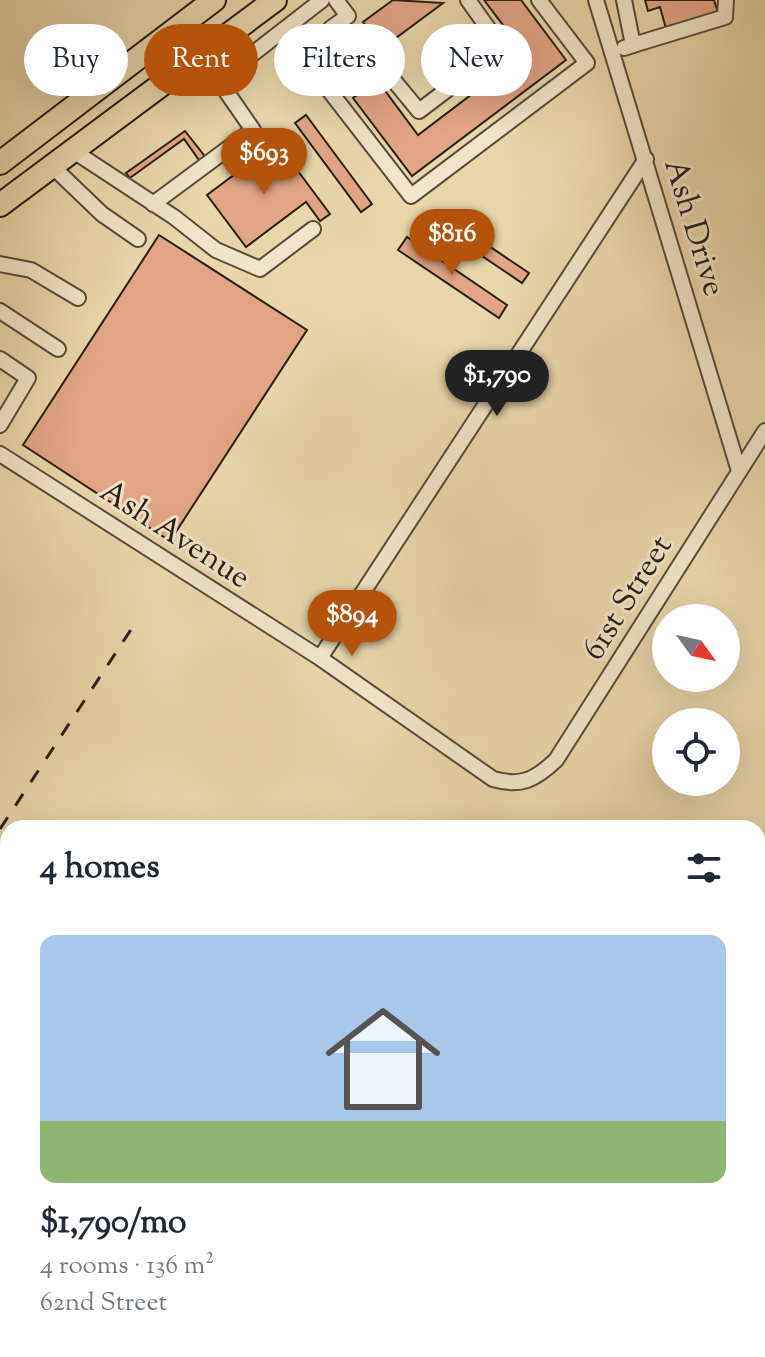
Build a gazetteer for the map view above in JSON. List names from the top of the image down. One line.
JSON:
{"streets":{"street":["Ash Drive","Ash Avenue","61st Street"]},"crossings":[["Ash Drive","61st Street"],["Ash Avenue","61st Street"]],"north":"bottom right","page":{"chip":["Buy","Rent","Filters","New"],"price":["$693","$816","$1,790","$894"],"heading":"4 homes","list":[{"name":"$1,790/mo","note":"4 rooms · 136 m² · 62nd Street"}]}}
